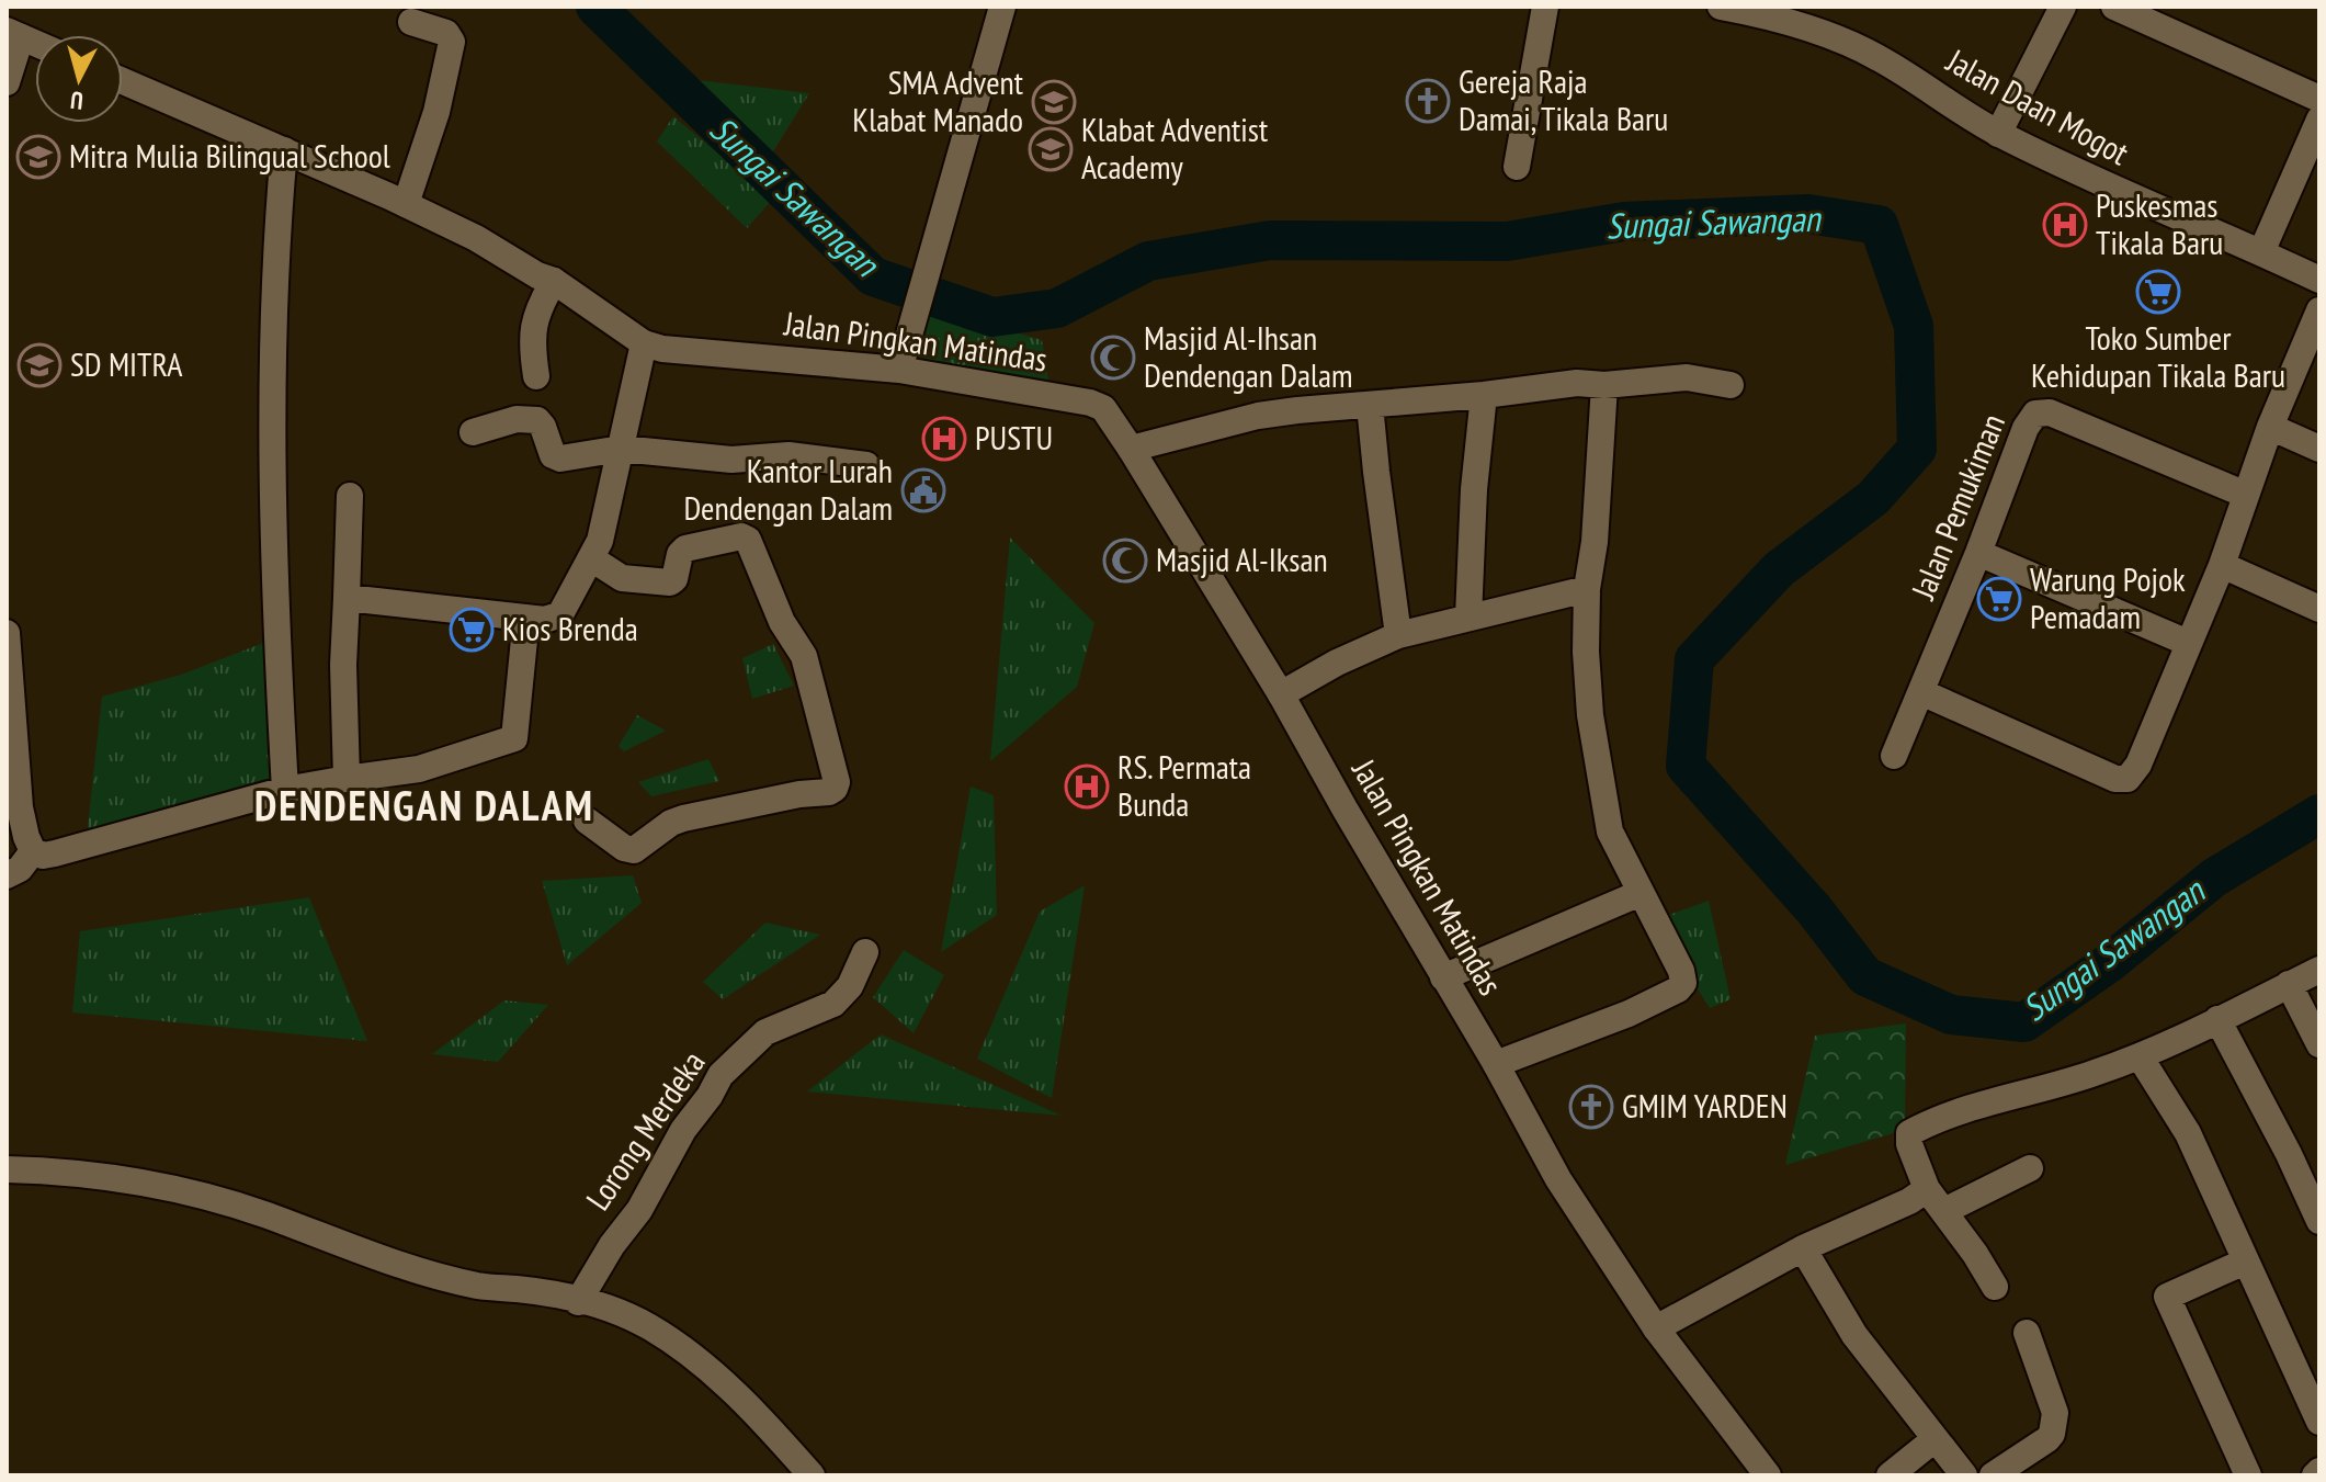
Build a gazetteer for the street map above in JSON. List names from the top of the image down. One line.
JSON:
{"streets":{"street":["Jalan Daan Mogot","Jalan Pingkan Matindas","Jalan Pemukiman","Lorong Merdeka"]},"districts":["DENDENGAN DALAM"],"water":["Sungai Sawangan"],"places":{"church":["Gereja Raja Damai, Tikala Baru","GMIM YARDEN"],"school or university":["SMA Advent Klabat Manado","Klabat Adventist Academy","Mitra Mulia Bilingual School","SD MITRA"],"hospital":["Puskesmas Tikala Baru","PUSTU","RS. Permata Bunda"],"supermarket":["Toko Sumber Kehidupan Tikala Baru","Warung Pojok Pemadam","Kios Brenda"],"mosque":["Masjid Al-Ihsan Dendengan Dalam","Masjid Al-Iksan"],"public building":["Kantor Lurah Dendengan Dalam"]},"north":"bottom"}
